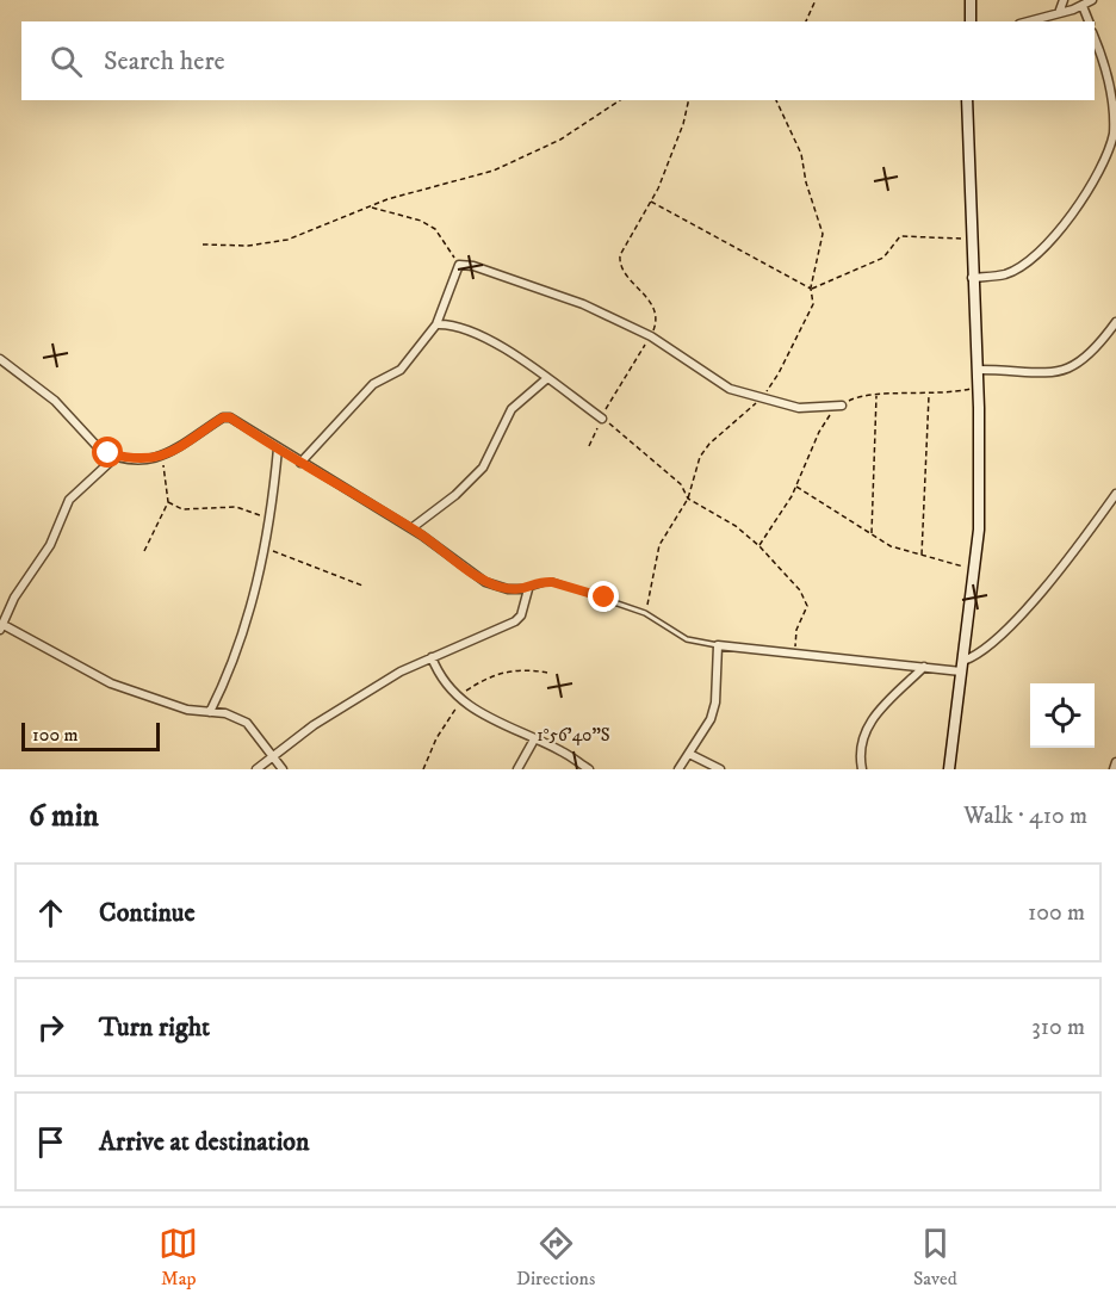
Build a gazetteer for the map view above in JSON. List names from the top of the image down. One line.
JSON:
{"scale_bar":"100 m","page":{"search":"Search here","scale":"100 m","heading":["6 min","Walk · 410 m"],"list":[["Continue","100 m"],["Turn right","310 m"],"Arrive at destination"],"nav":["Map","Directions","Saved"]},"coordinates":["1°56'40\"S"]}
